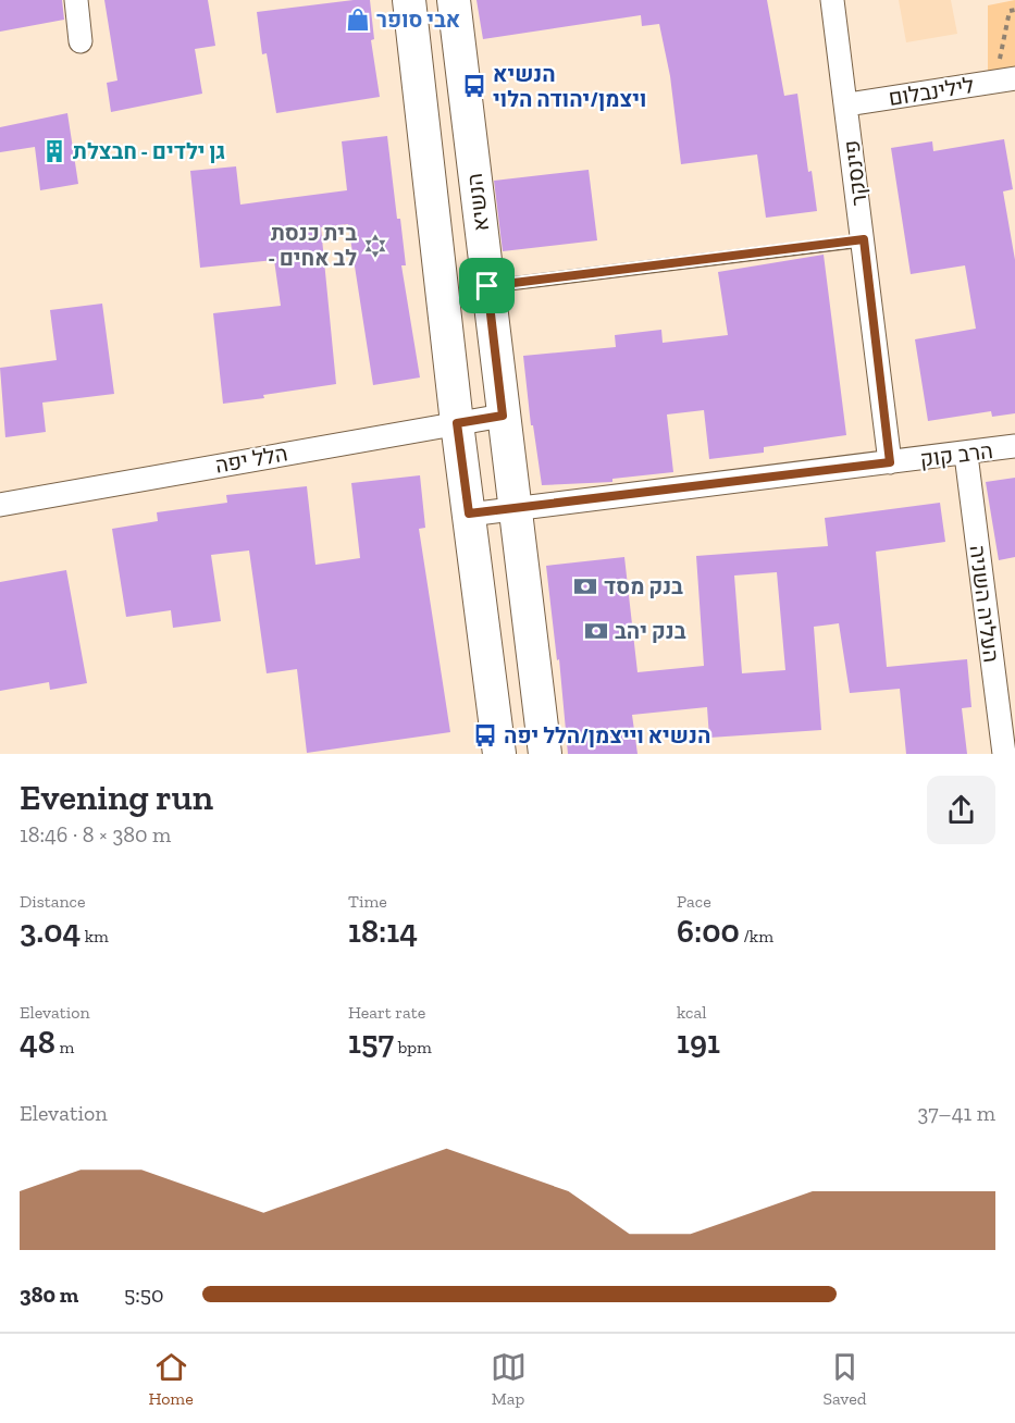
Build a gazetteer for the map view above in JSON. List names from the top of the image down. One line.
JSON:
{"streets":{"main road":["הנשיא"],"street":["לילינבלום","פינסקר","הרב קוק","הלל יפה","העליה השניה"]},"crossings":[["לילינבלום","פינסקר"],["פינסקר","הרב קוק"],["הנשיא","הרב קוק"],["הנשיא","הלל יפה"],["הרב קוק","העליה השניה"]],"places":{"shop":["אבי סופר"],"bus stop":["הנשיא ויצמן/יהודה הלוי","הנשיא וייצמן/הלל יפה"],"building":["גן ילדים - חבצלת"],"synagogue":["בית כנסת - לב אחים"],"bank":["בנק מסד","בנק יהב"]},"page":{"heading":["Evening run","18:46 · 8 × 380 m"],"stats":[["Distance","3.04 km"],["Time","18:14"],["Pace","6:00 /km"],["Elevation","48 m"],["Heart rate","157 bpm"],["kcal","191"]],"chart":["Elevation","37–41 m"],"list":[{"name":"380 m","note":"5:50"}],"tabs":["Home","Map","Saved"]}}
